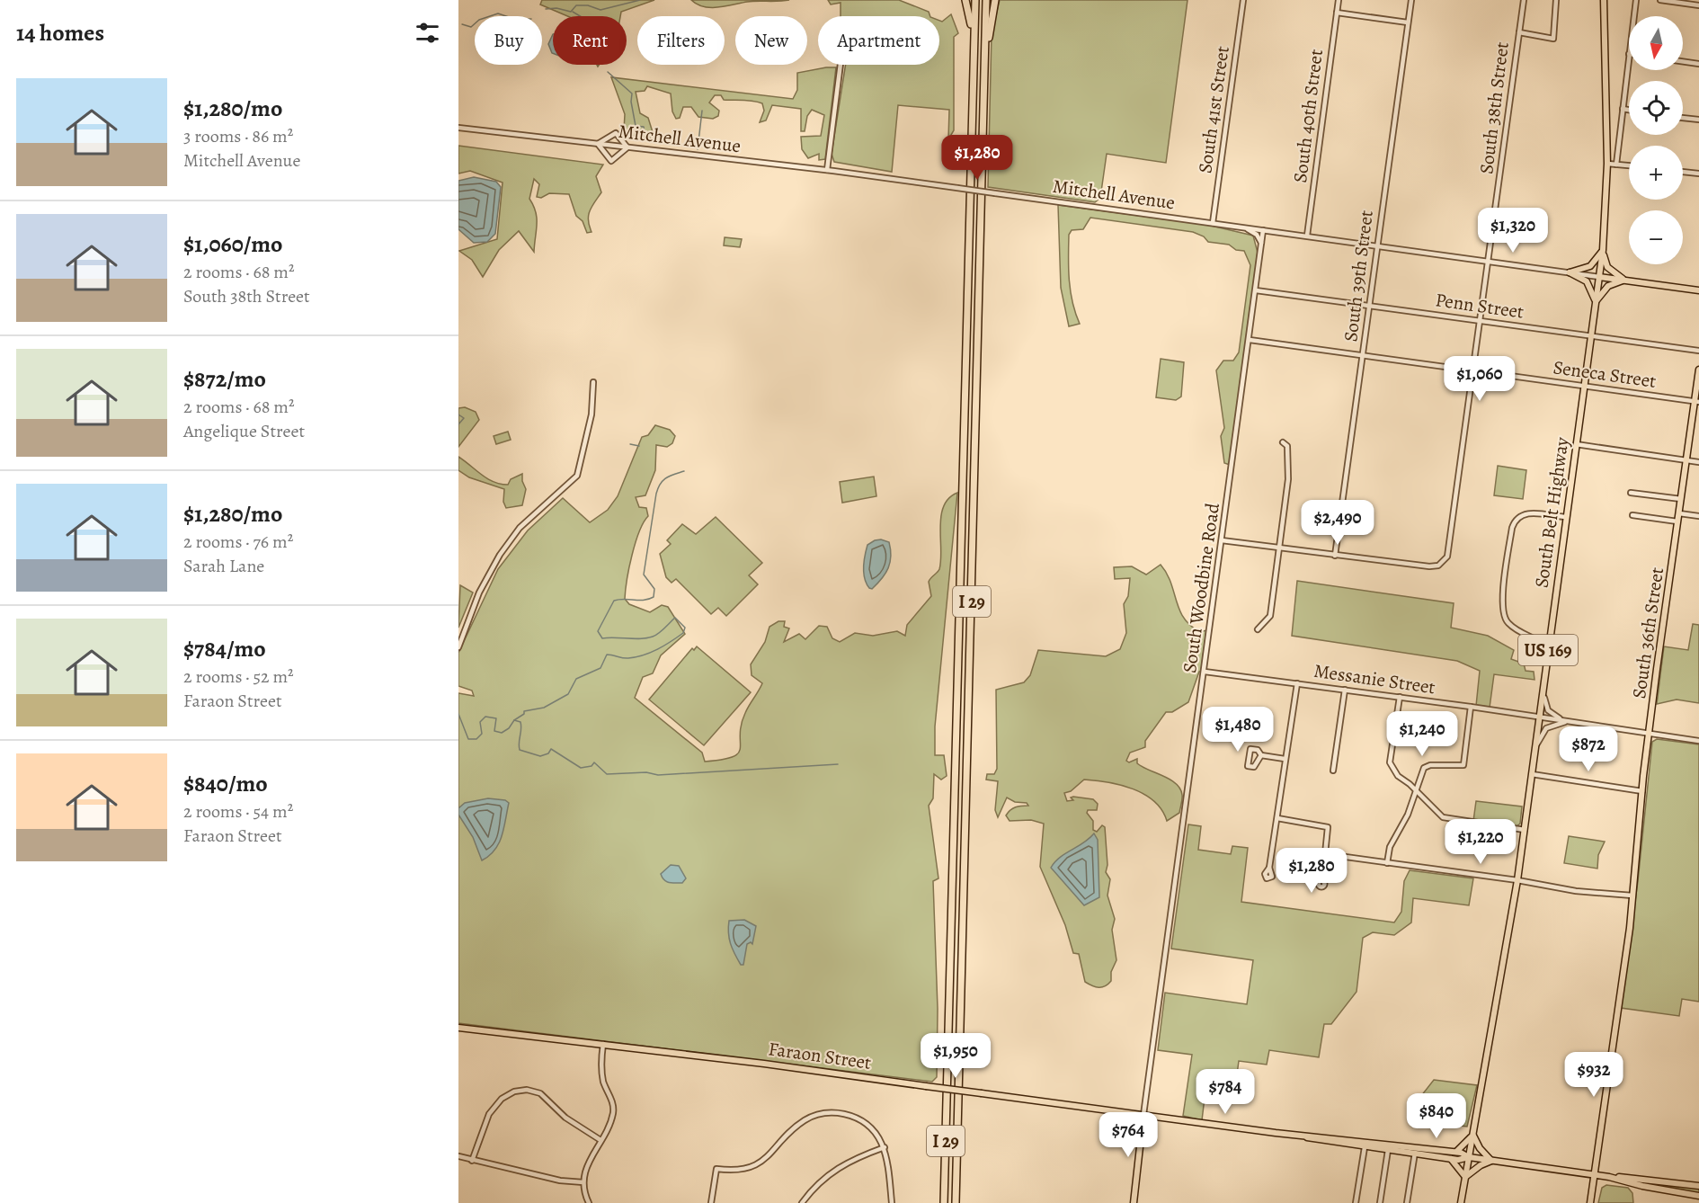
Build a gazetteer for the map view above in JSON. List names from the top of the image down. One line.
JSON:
{"streets":{"highway":["I 29"],"main road":["Mitchell Avenue","South Belt Highway","South 36th Street","US 169","Faraon Street"],"street":["South 38th Street","South 41st Street","South 40th Street","South 39th Street","Penn Street","Seneca Street","South Woodbine Road","Messanie Street"]},"crossings":[["South 38th Street","Mitchell Avenue"],["South 38th Street","South 39th Street"],["South 38th Street","Penn Street"],["South 38th Street","Seneca Street"],["South 38th Street","South Woodbine Road"],["South 41st Street","Mitchell Avenue"],["South 40th Street","Mitchell Avenue"],["Mitchell Avenue","South 39th Street"],["Mitchell Avenue","South Belt Highway"],["Mitchell Avenue","South Woodbine Road"],["South 39th Street","Penn Street"],["South 39th Street","Seneca Street"],["Penn Street","South Belt Highway"],["Penn Street","South Woodbine Road"],["Seneca Street","South Belt Highway"],["Seneca Street","South Woodbine Road"],["Seneca Street","South 36th Street"],["South Belt Highway","US 169"],["South Belt Highway","Messanie Street"],["South Woodbine Road","Messanie Street"],["South Woodbine Road","Faraon Street"],["South 36th Street","Messanie Street"],["South 36th Street","Faraon Street"],["US 169","Faraon Street"]],"north":"bottom","page":{"heading":"14 homes","map_buttons":["+","−"],"chip":["Buy","Rent","Filters","New","Apartment"],"list":[{"name":"$1,280/mo","note":"3 rooms · 86 m² · Mitchell Avenue"},{"name":"$1,060/mo","note":"2 rooms · 68 m² · South 38th Street"},{"name":"$872/mo","note":"2 rooms · 68 m² · Angelique Street"},{"name":"$1,280/mo","note":"2 rooms · 76 m² · Sarah Lane"},{"name":"$784/mo","note":"2 rooms · 52 m² · Faraon Street"},{"name":"$840/mo","note":"2 rooms · 54 m² · Faraon Street"}],"price":["$1,280","$1,320","$1,060","$2,490","$1,480","$1,240","$872","$1,220","$1,280","$1,950","$932","$784","$840","$764"]}}
